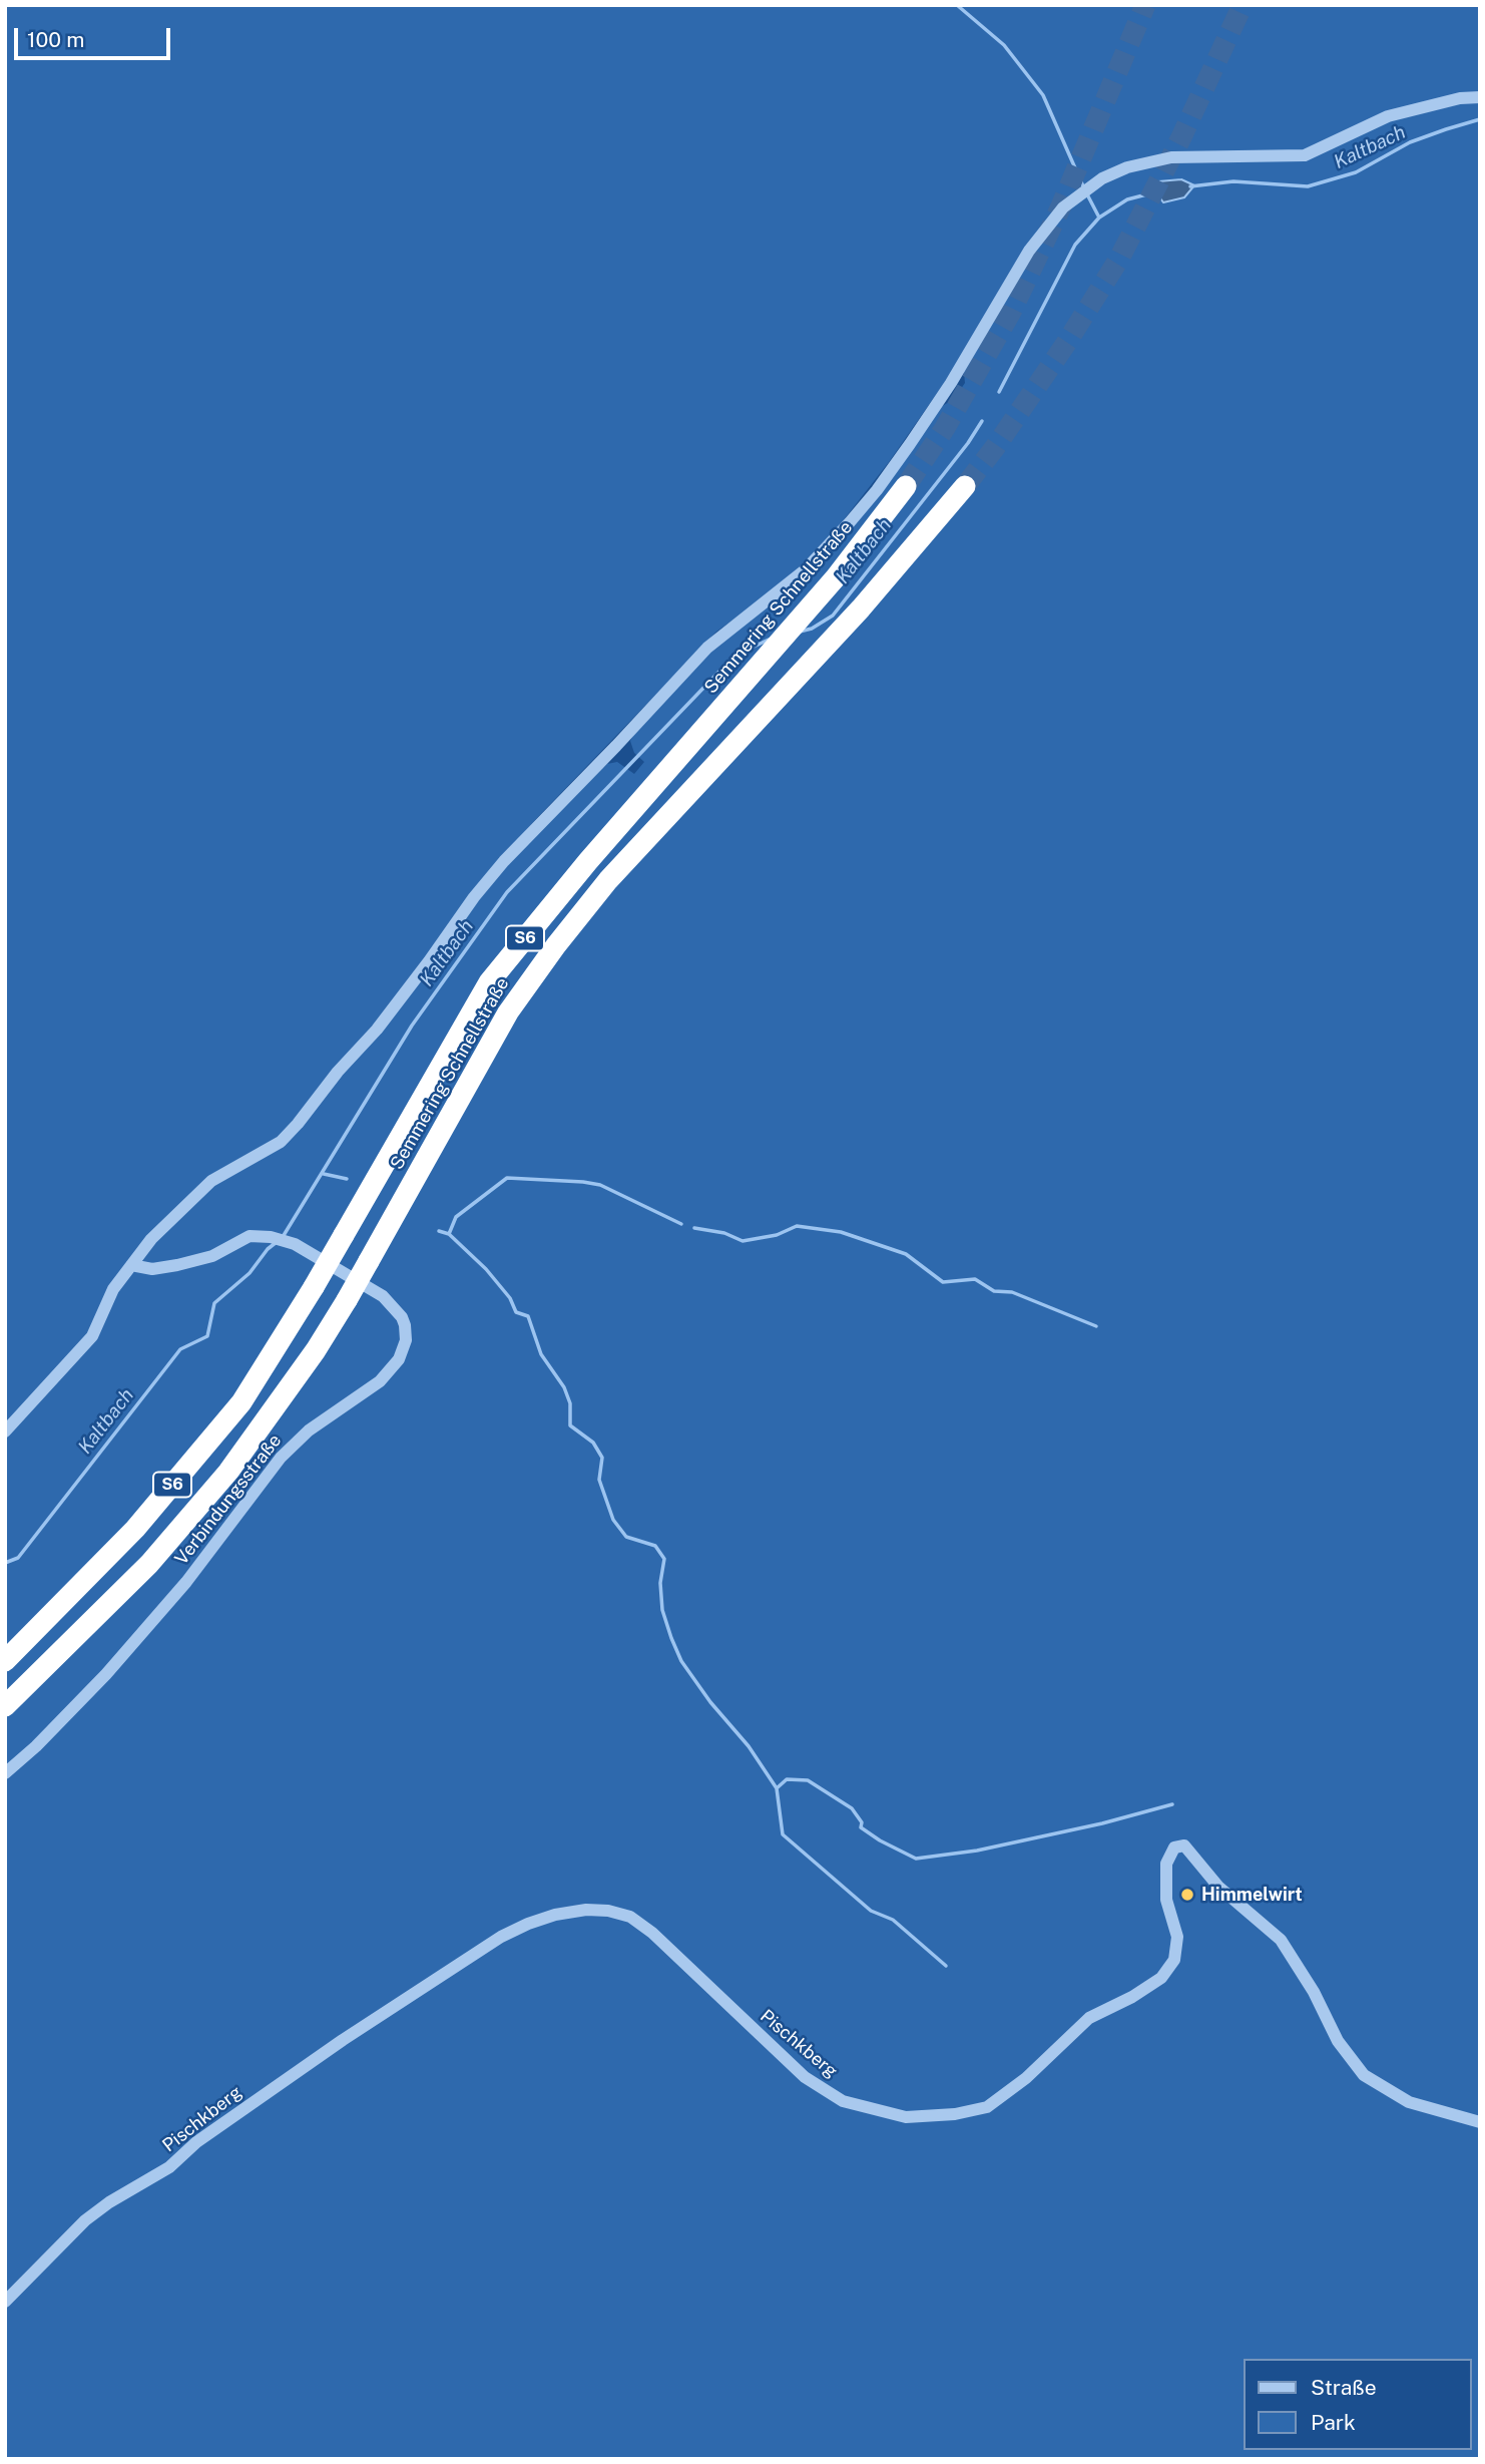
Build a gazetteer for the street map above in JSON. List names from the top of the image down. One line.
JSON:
{"streets":{"highway":["Semmering Schnellstraße","S6"],"street":["Verbindungsstraße","Pischkberg"]},"water":["Kaltbach"],"places":["Himmelwirt"],"legend":["Straße","Park"],"scale_bar":"100 m"}
